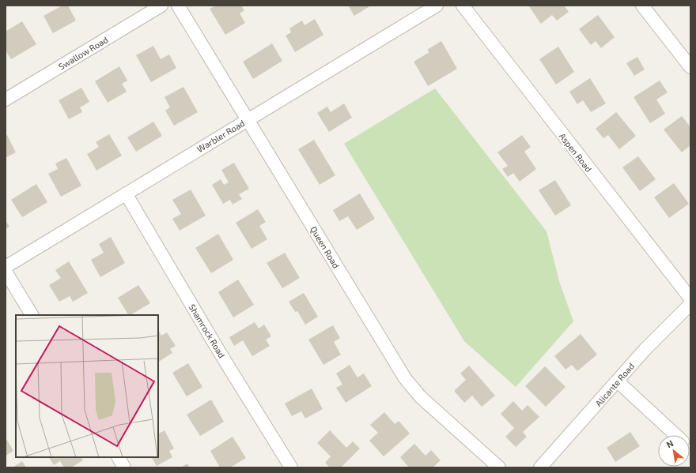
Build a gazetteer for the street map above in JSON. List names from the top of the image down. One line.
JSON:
{"streets":{"street":["Swallow Road","Warbler Road","Aspen Road","Queen Road","Shamrock Road","Alicante Road"]},"crossings":[["Warbler Road","Queen Road"],["Warbler Road","Shamrock Road"]],"north":"top left"}
